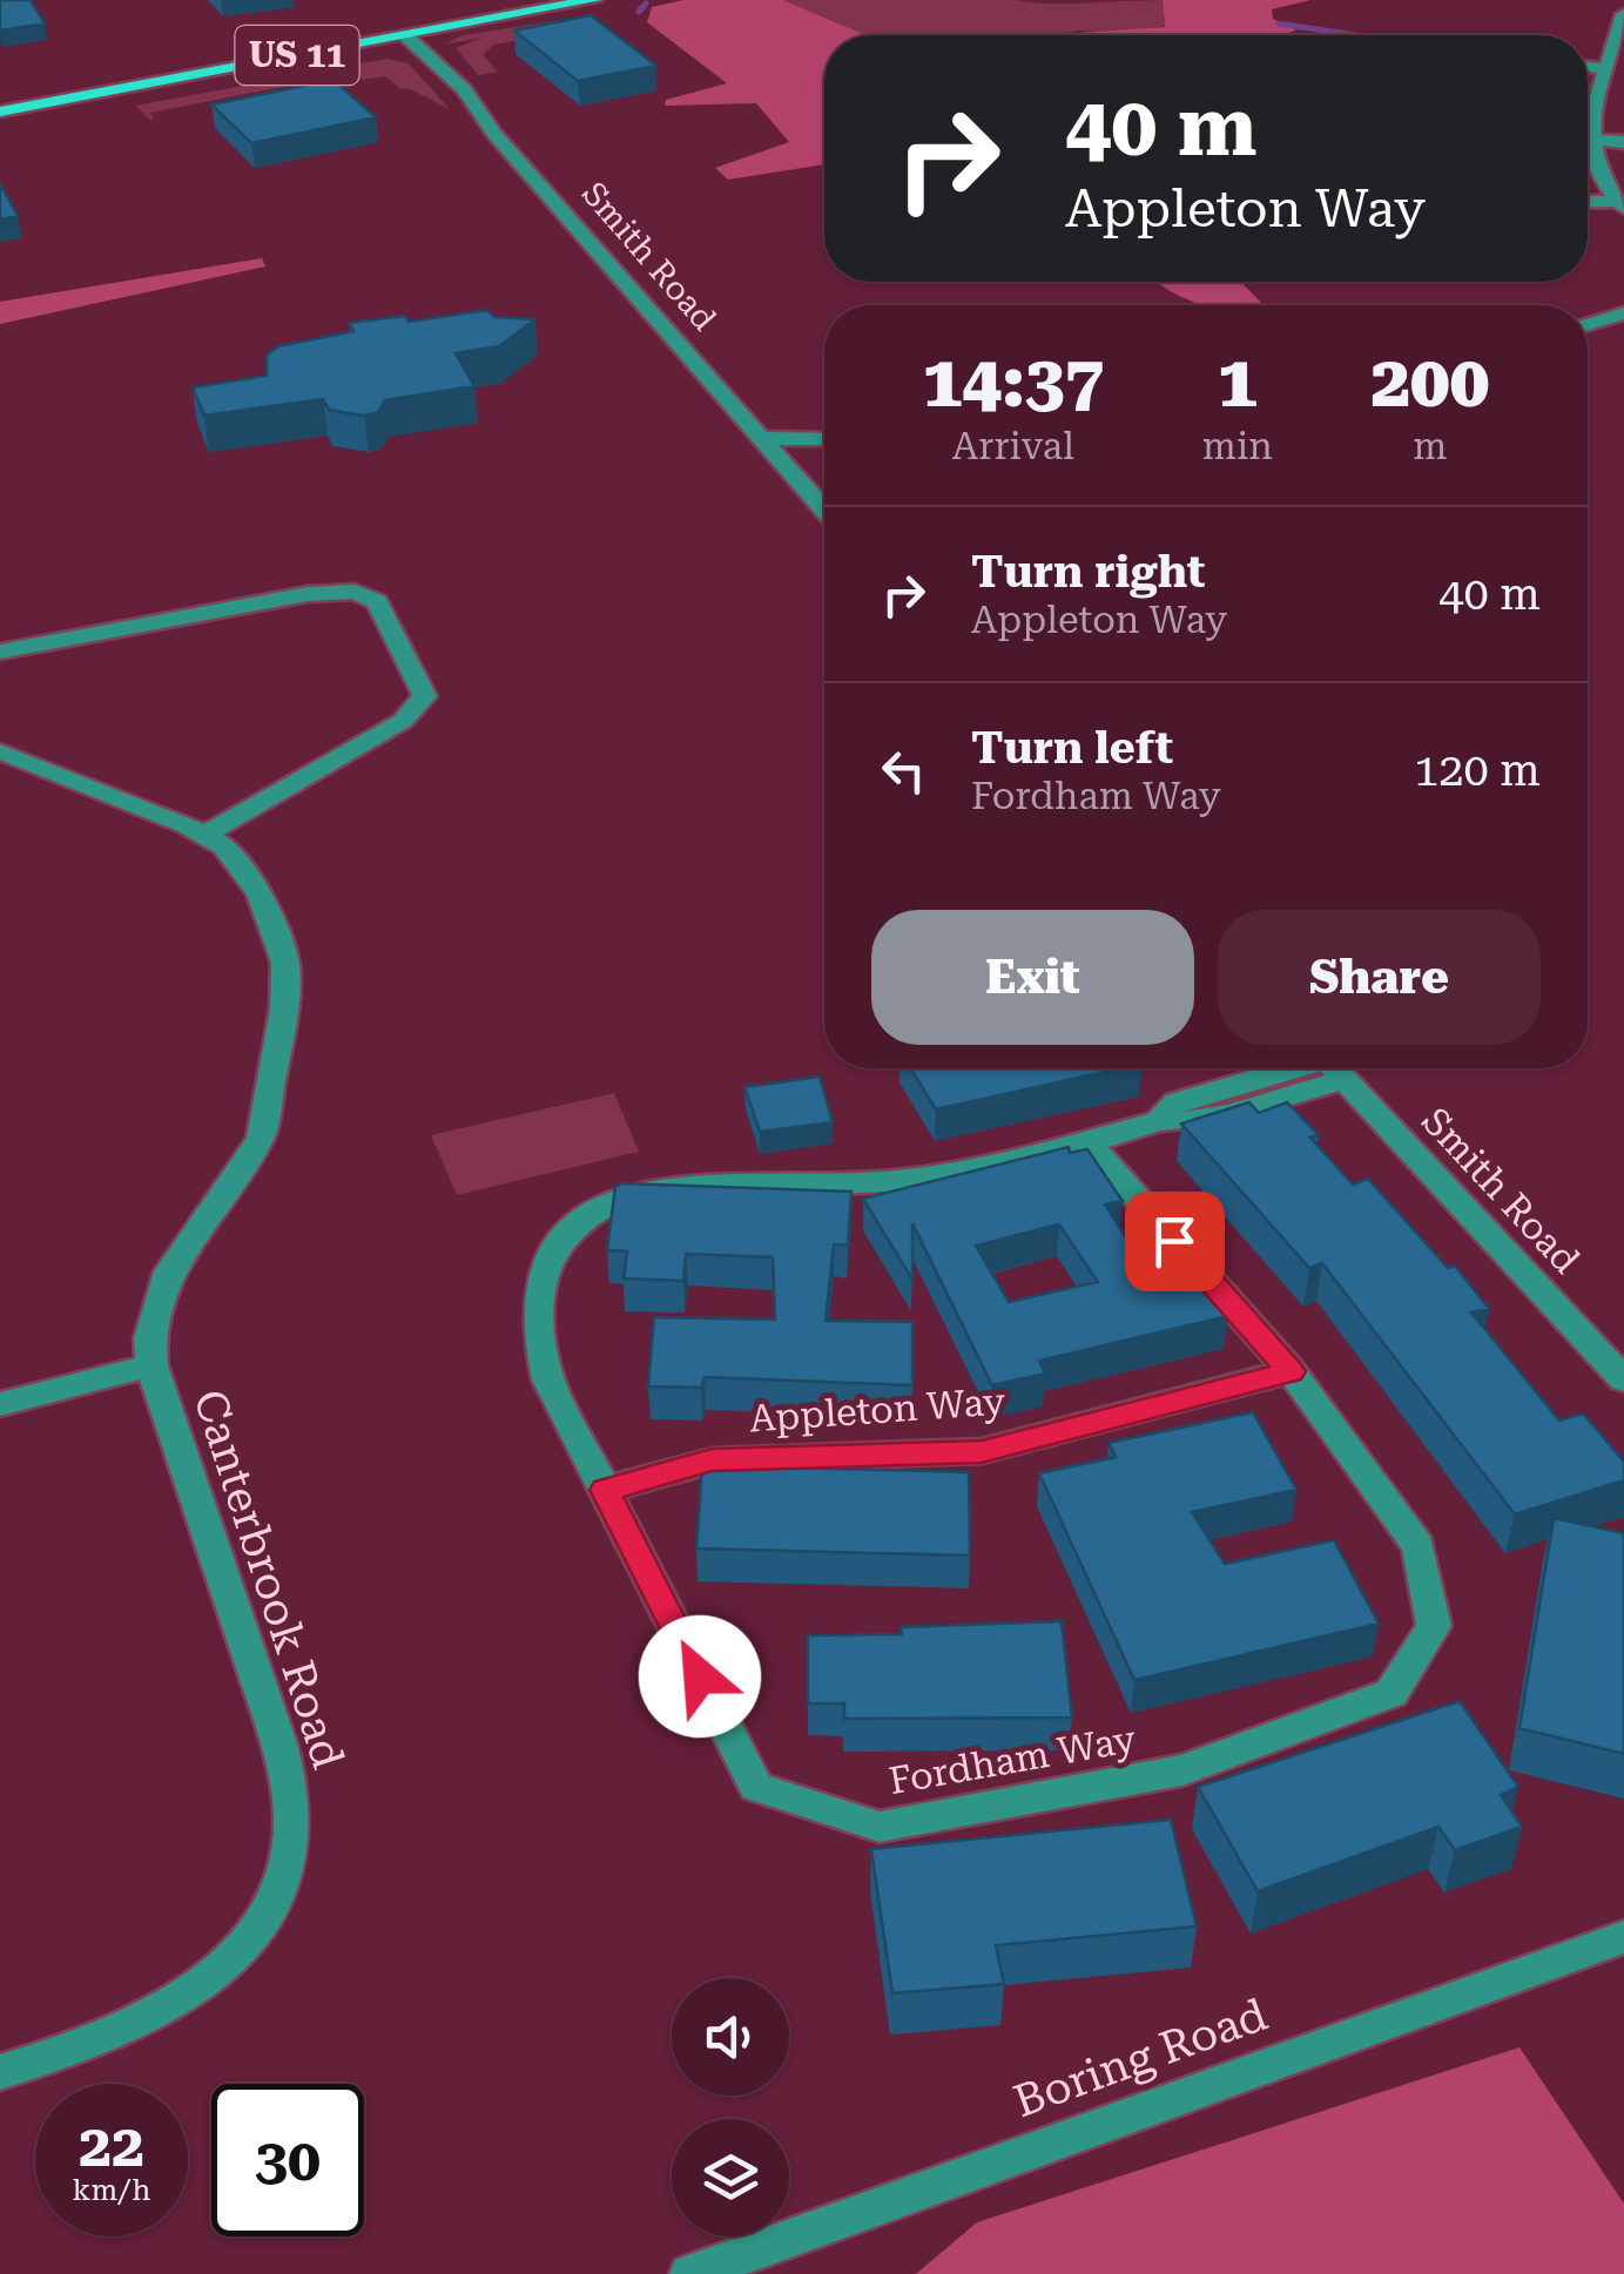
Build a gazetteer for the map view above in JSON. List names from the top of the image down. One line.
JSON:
{"streets":{"main road":["US 11"],"street":["Smith Road","Appleton Way","Canterbrook Road","Fordham Way","Boring Road"]},"crossings":[["US 11","Smith Road"],["Appleton Way","Fordham Way"]],"page":{"turn":["40 m","Appleton Way"],"eta":["14:37","Arrival","1","min","200","m"],"list":[{"name":"Turn right","note":"Appleton Way","value":"40 m"},{"name":"Turn left","note":"Fordham Way","value":"120 m"}],"buttons":["Exit","Share"],"speed":"22 km/h","limit":"30"}}
